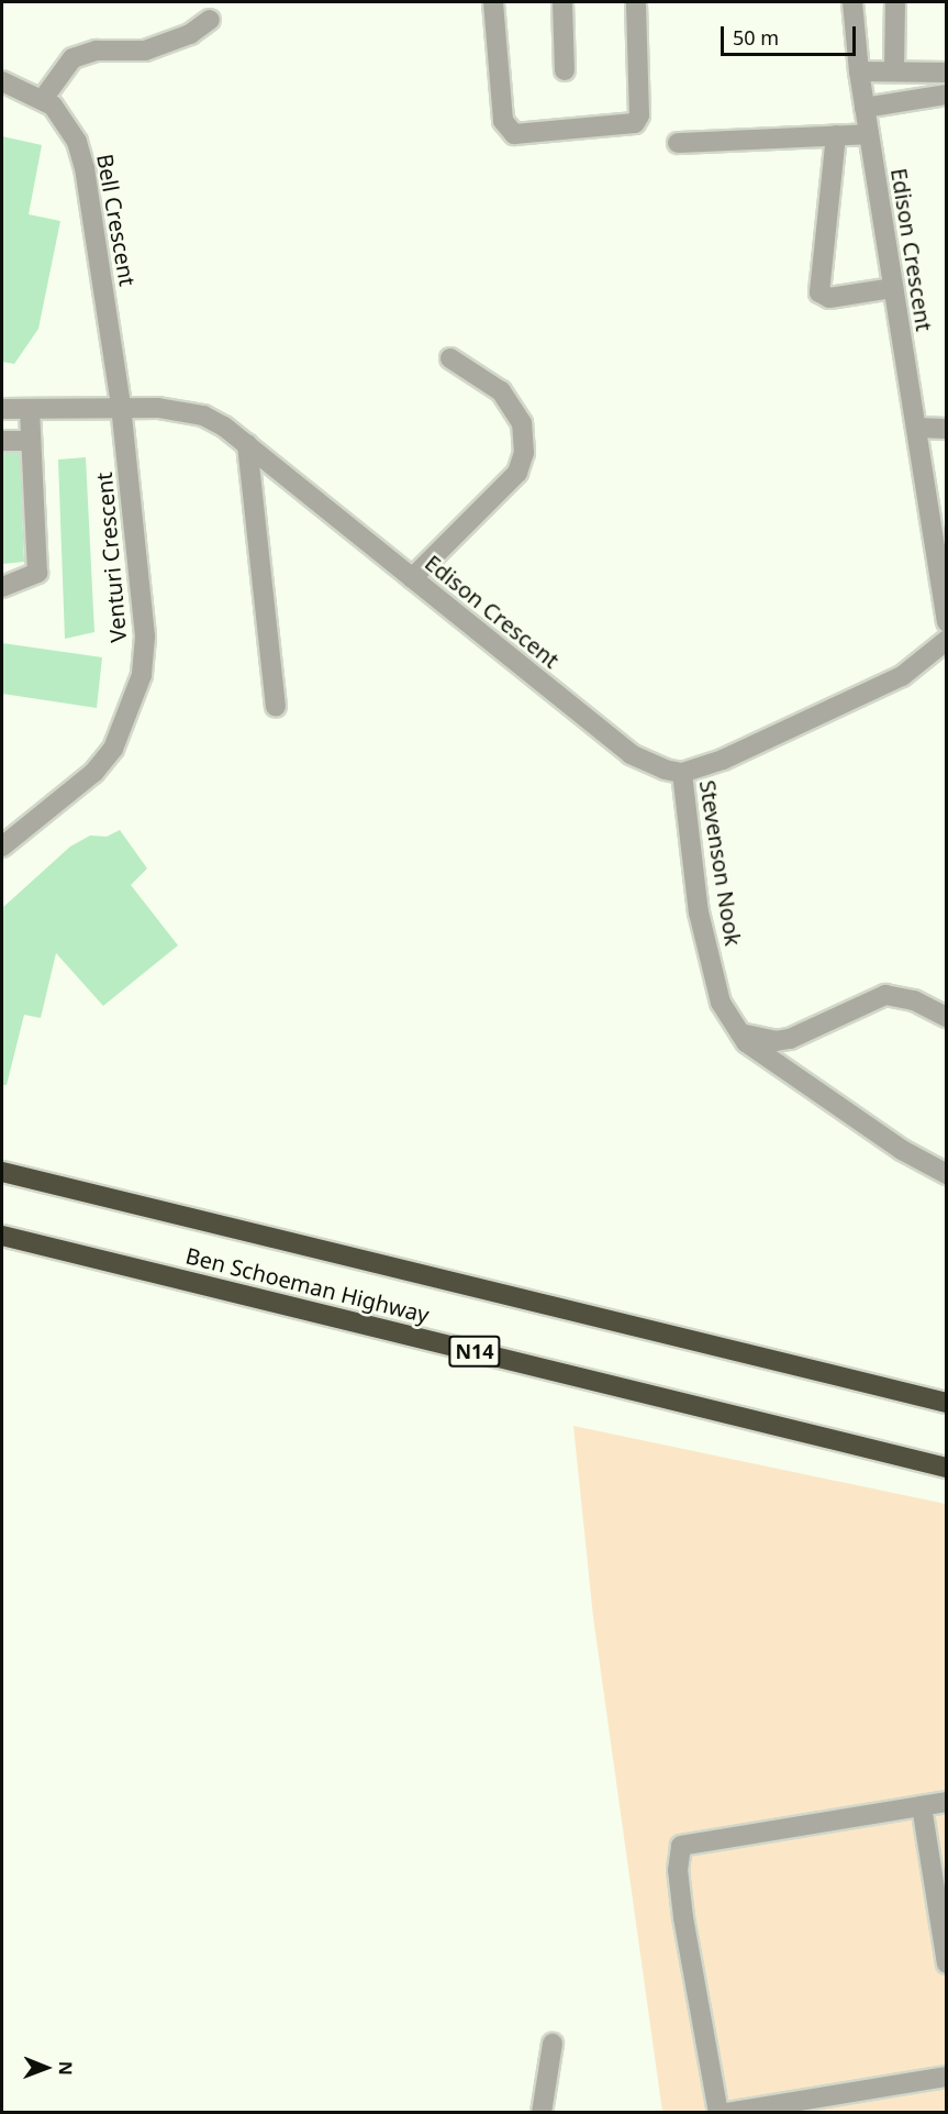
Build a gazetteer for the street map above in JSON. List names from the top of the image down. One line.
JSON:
{"streets":{"highway":["Ben Schoeman Highway","N14"],"street":["Bell Crescent","Edison Crescent","Venturi Crescent","Stevenson Nook"]},"crossings":[["Bell Crescent","Edison Crescent"],["Bell Crescent","Venturi Crescent"],["Edison Crescent","Venturi Crescent"],["Edison Crescent","Stevenson Nook"]],"scale_bar":"50 m","north":"right"}
